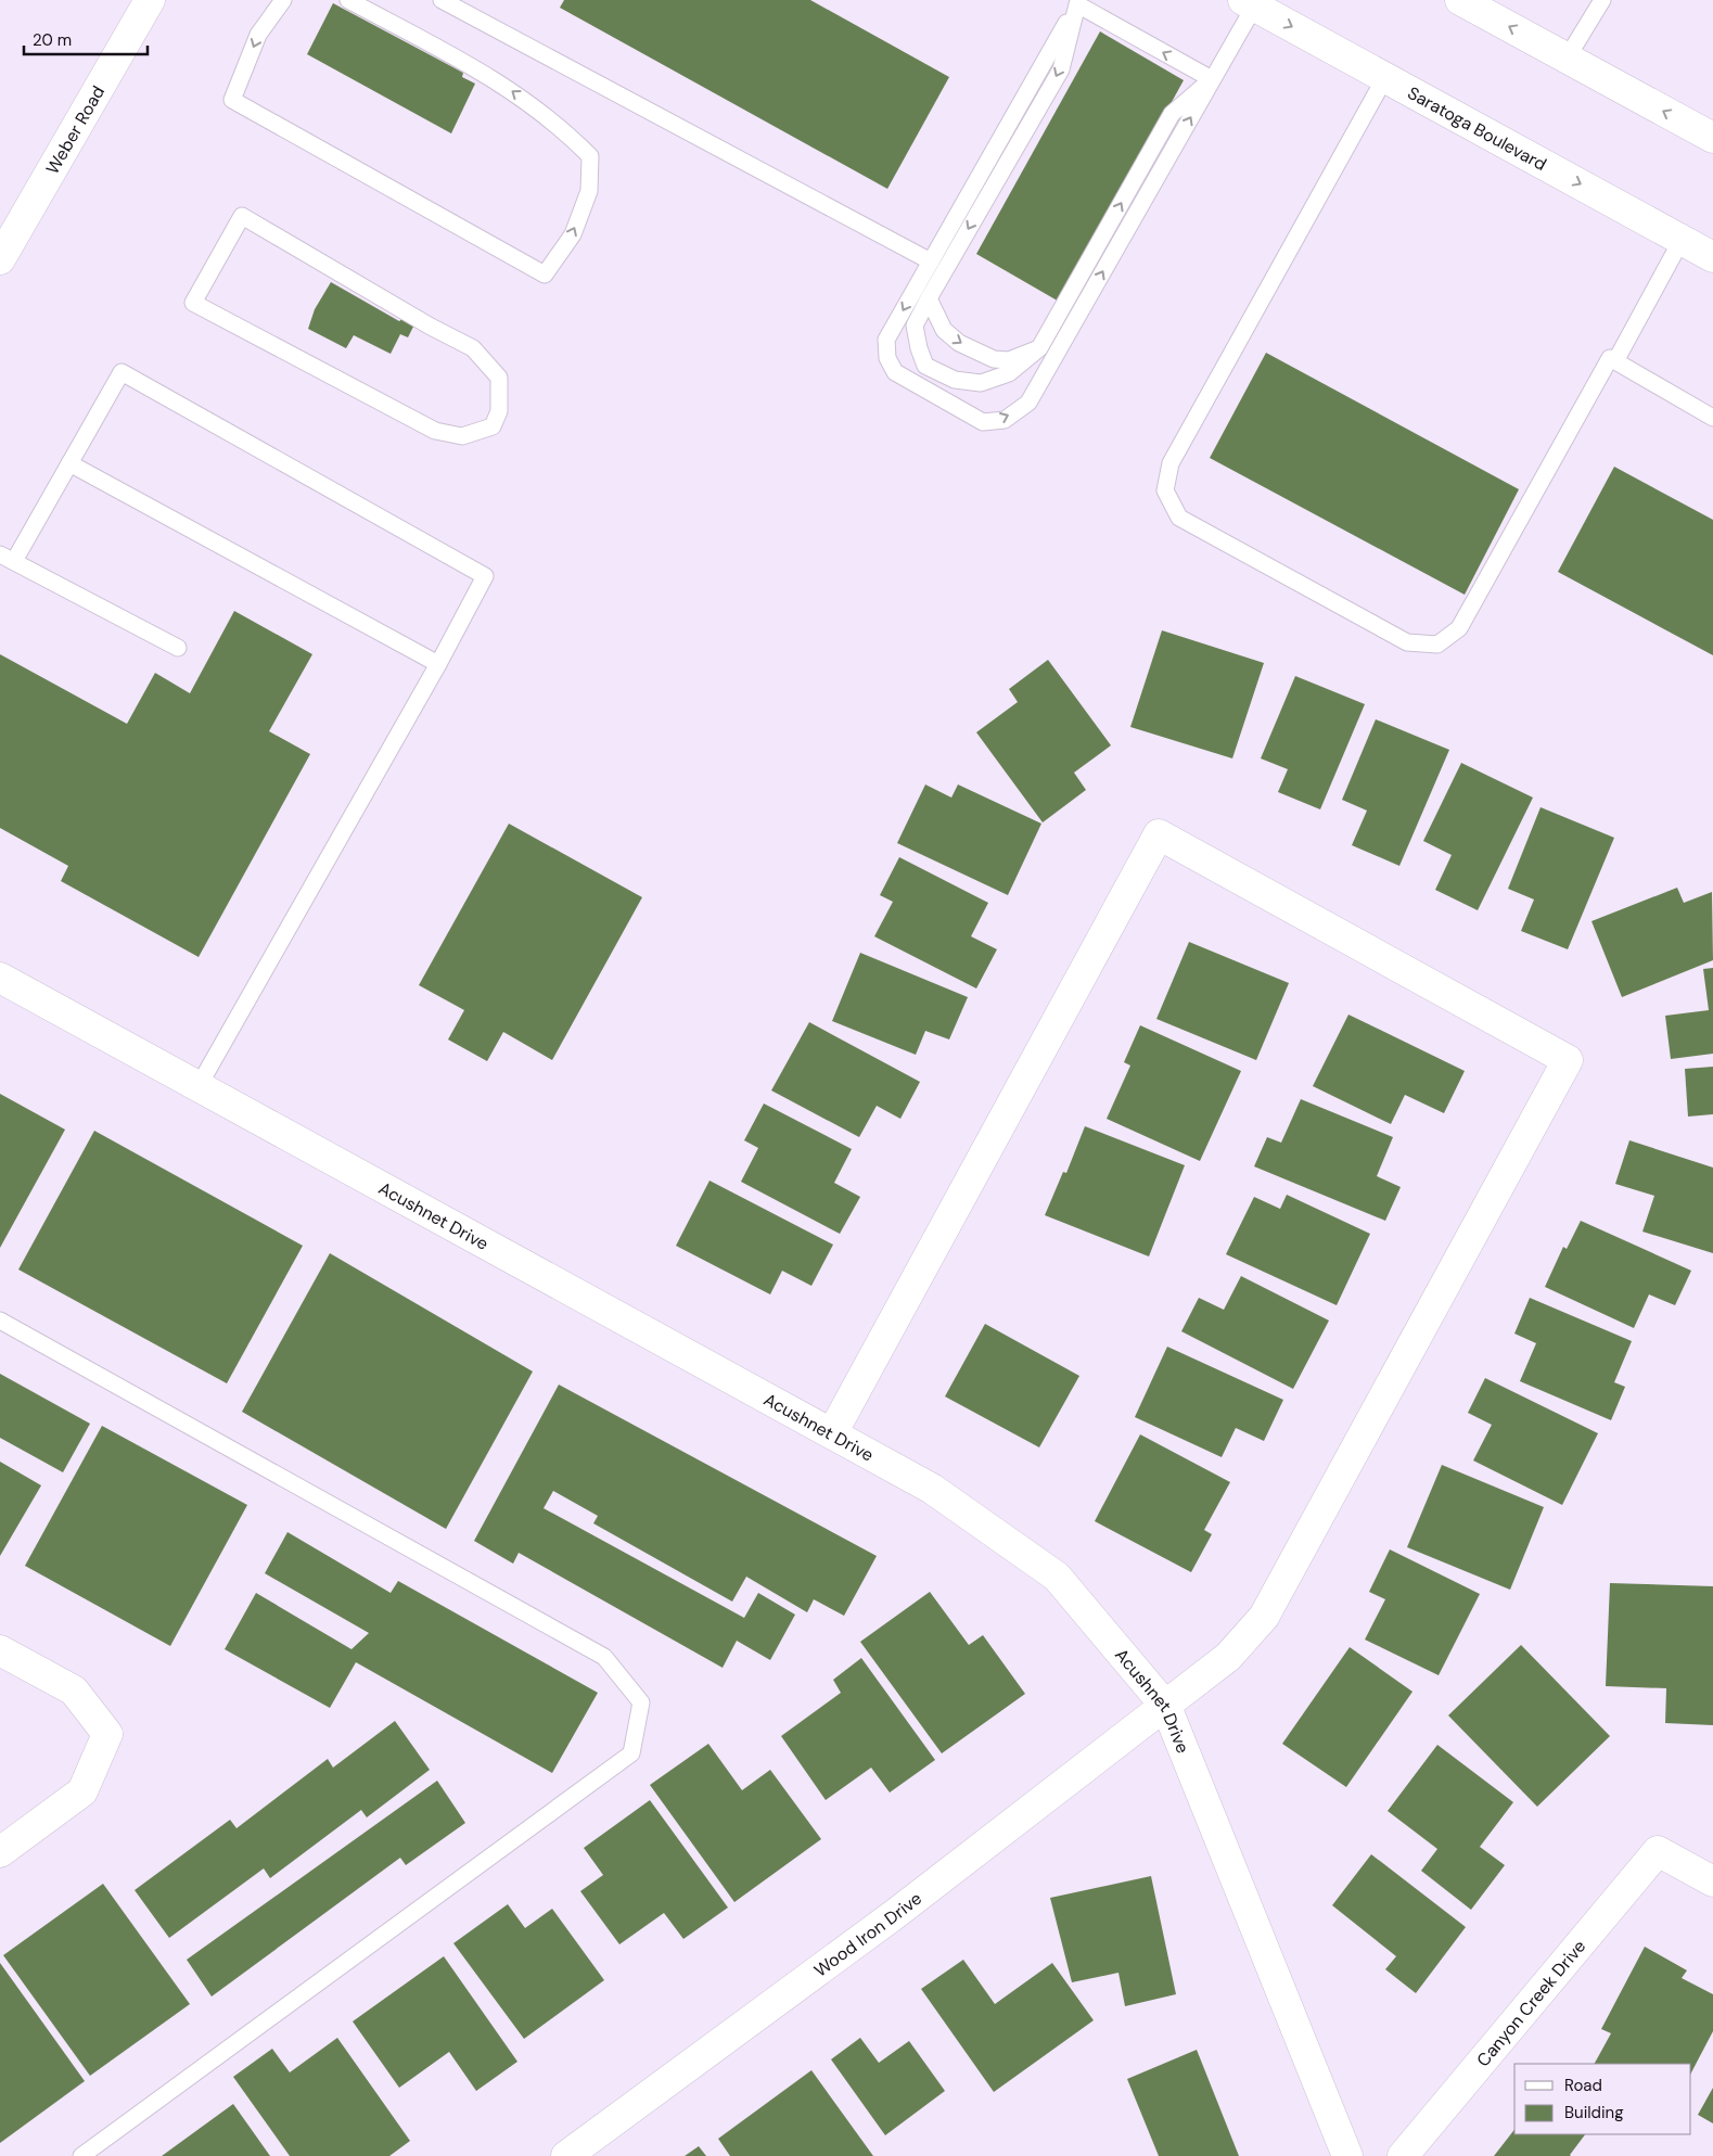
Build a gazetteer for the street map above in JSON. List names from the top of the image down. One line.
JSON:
{"streets":{"street":["Saratoga Boulevard","Weber Road","Acushnet Drive","Wood Iron Drive","Canyon Creek Drive"]},"crossings":[["Acushnet Drive","Wood Iron Drive"]],"legend":["Road","Building"],"scale_bar":"20 m"}
